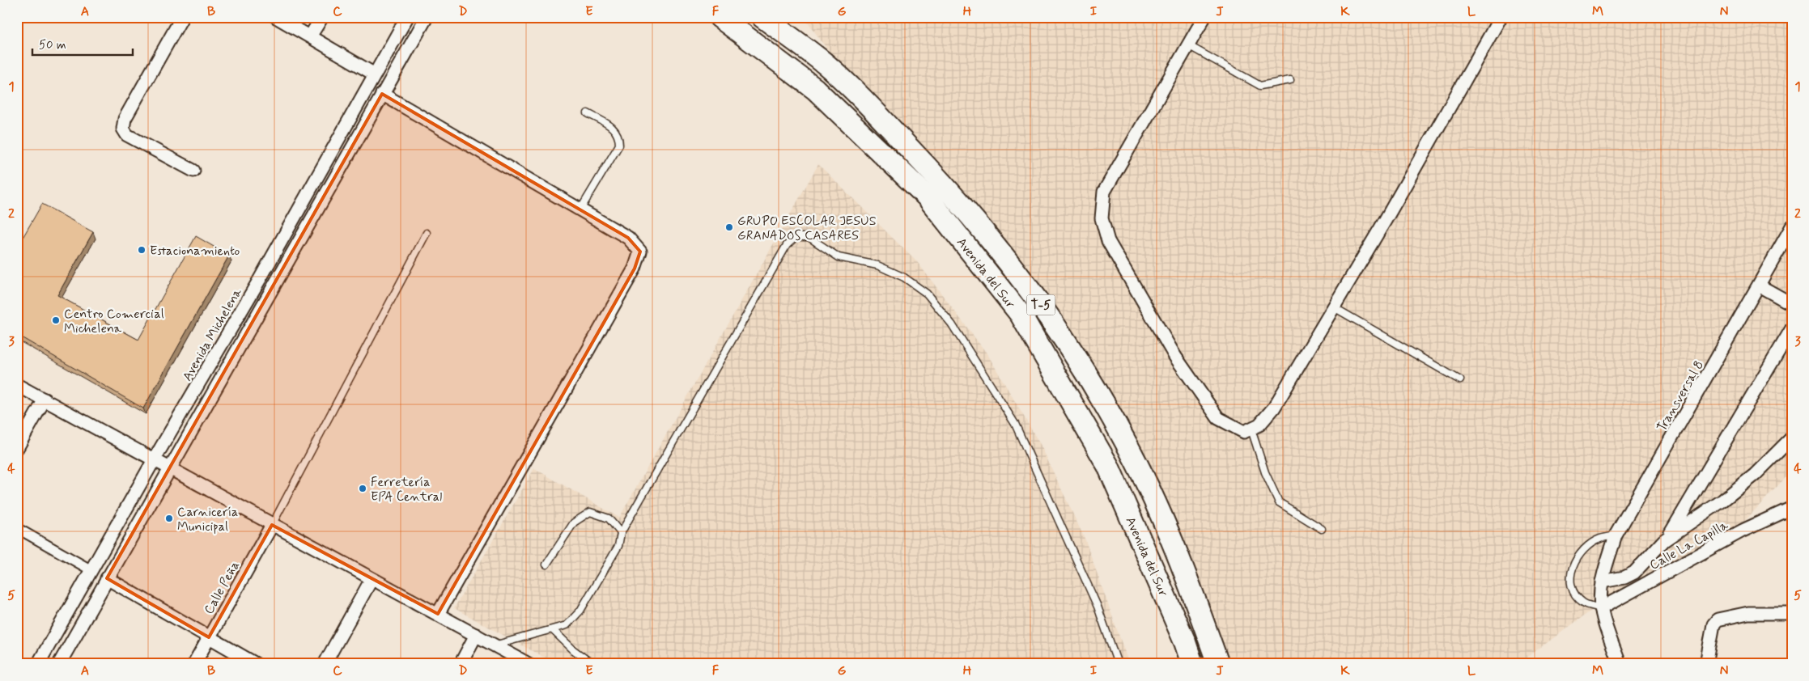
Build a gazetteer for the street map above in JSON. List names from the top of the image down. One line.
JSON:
{"streets":{"highway":["Avenida del Sur","T-5"],"street":["Avenida Michelena","Transversal 8","Calle La Capilla","Calle Peña"]},"crossings":[["Transversal 8","Calle La Capilla"]],"places":["GRUPO ESCOLAR JESUS GRANADOS CASARES","Estacionamiento","Centro Comercial Michelena","Ferretería EPA Central","Carnicería Municipal"],"scale_bar":"50 m","grid":{"columns":["A","B","C","D","E","F","G","H","I","J","K","L","M","N"],"rows":["1","2","3","4","5"]}}
